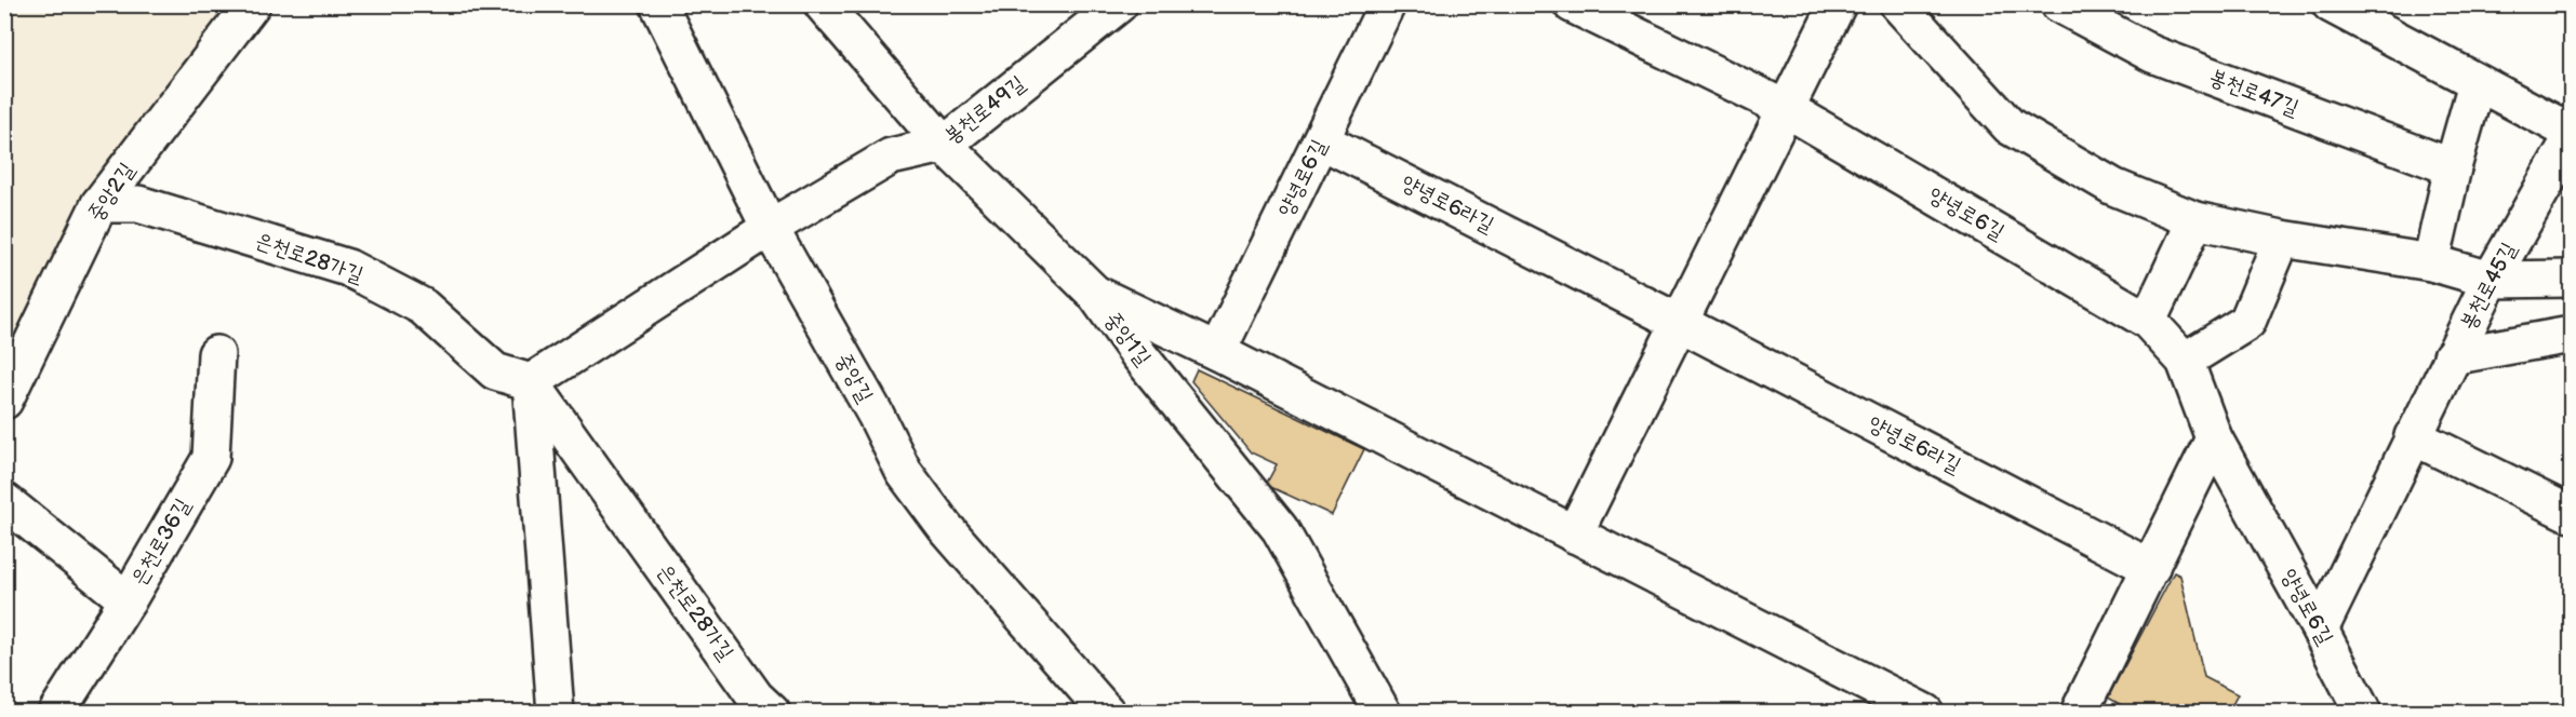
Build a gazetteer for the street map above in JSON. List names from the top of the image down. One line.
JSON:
{"streets":{"street":["봉천로47길","봉천로49길","양녕로6길","중앙2길","양녕로6라길","은천로28가길","봉천로45길","중앙1길","중앙길","은천로36길"]},"crossings":[["봉천로49길","중앙1길"],["봉천로49길","중앙길"],["양녕로6길","양녕로6라길"],["양녕로6길","봉천로45길"],["중앙2길","은천로28가길"]]}
